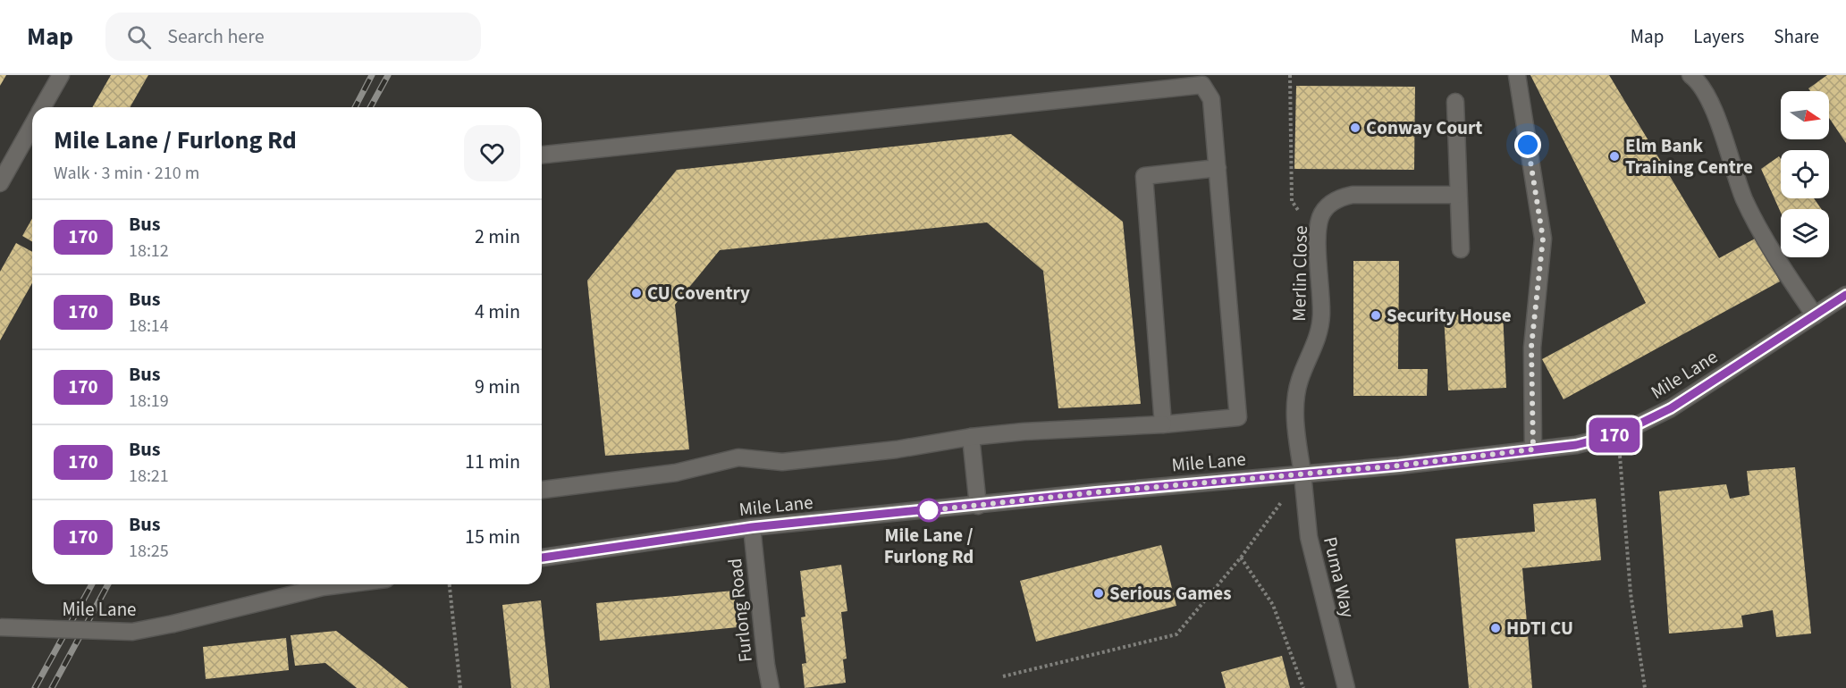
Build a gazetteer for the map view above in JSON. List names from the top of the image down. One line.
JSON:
{"streets":{"street":["Merlin Close","Mile Lane","Puma Way","Furlong Road"]},"crossings":[["Merlin Close","Mile Lane"],["Merlin Close","Puma Way"],["Mile Lane","Puma Way"],["Mile Lane","Furlong Road"]],"places":["Conway Court","Elm Bank Training Centre","CU Coventry","Security House","Mile Lane / Furlong Rd","Serious Games","HDTI CU"],"lines":["bus line 170"],"north":"right","page":{"header":"Map","search":"Search here","nav":["Map","Layers","Share"],"on_map":"170","heading":["Mile Lane / Furlong Rd","Walk · 3 min · 210 m"],"list":[{"mark":"170","name":"Bus","note":"18:12","value":"2 min"},{"mark":"170","name":"Bus","note":"18:14","value":"4 min"},{"mark":"170","name":"Bus","note":"18:19","value":"9 min"},{"mark":"170","name":"Bus","note":"18:21","value":"11 min"},{"mark":"170","name":"Bus","note":"18:25","value":"15 min"}]}}
